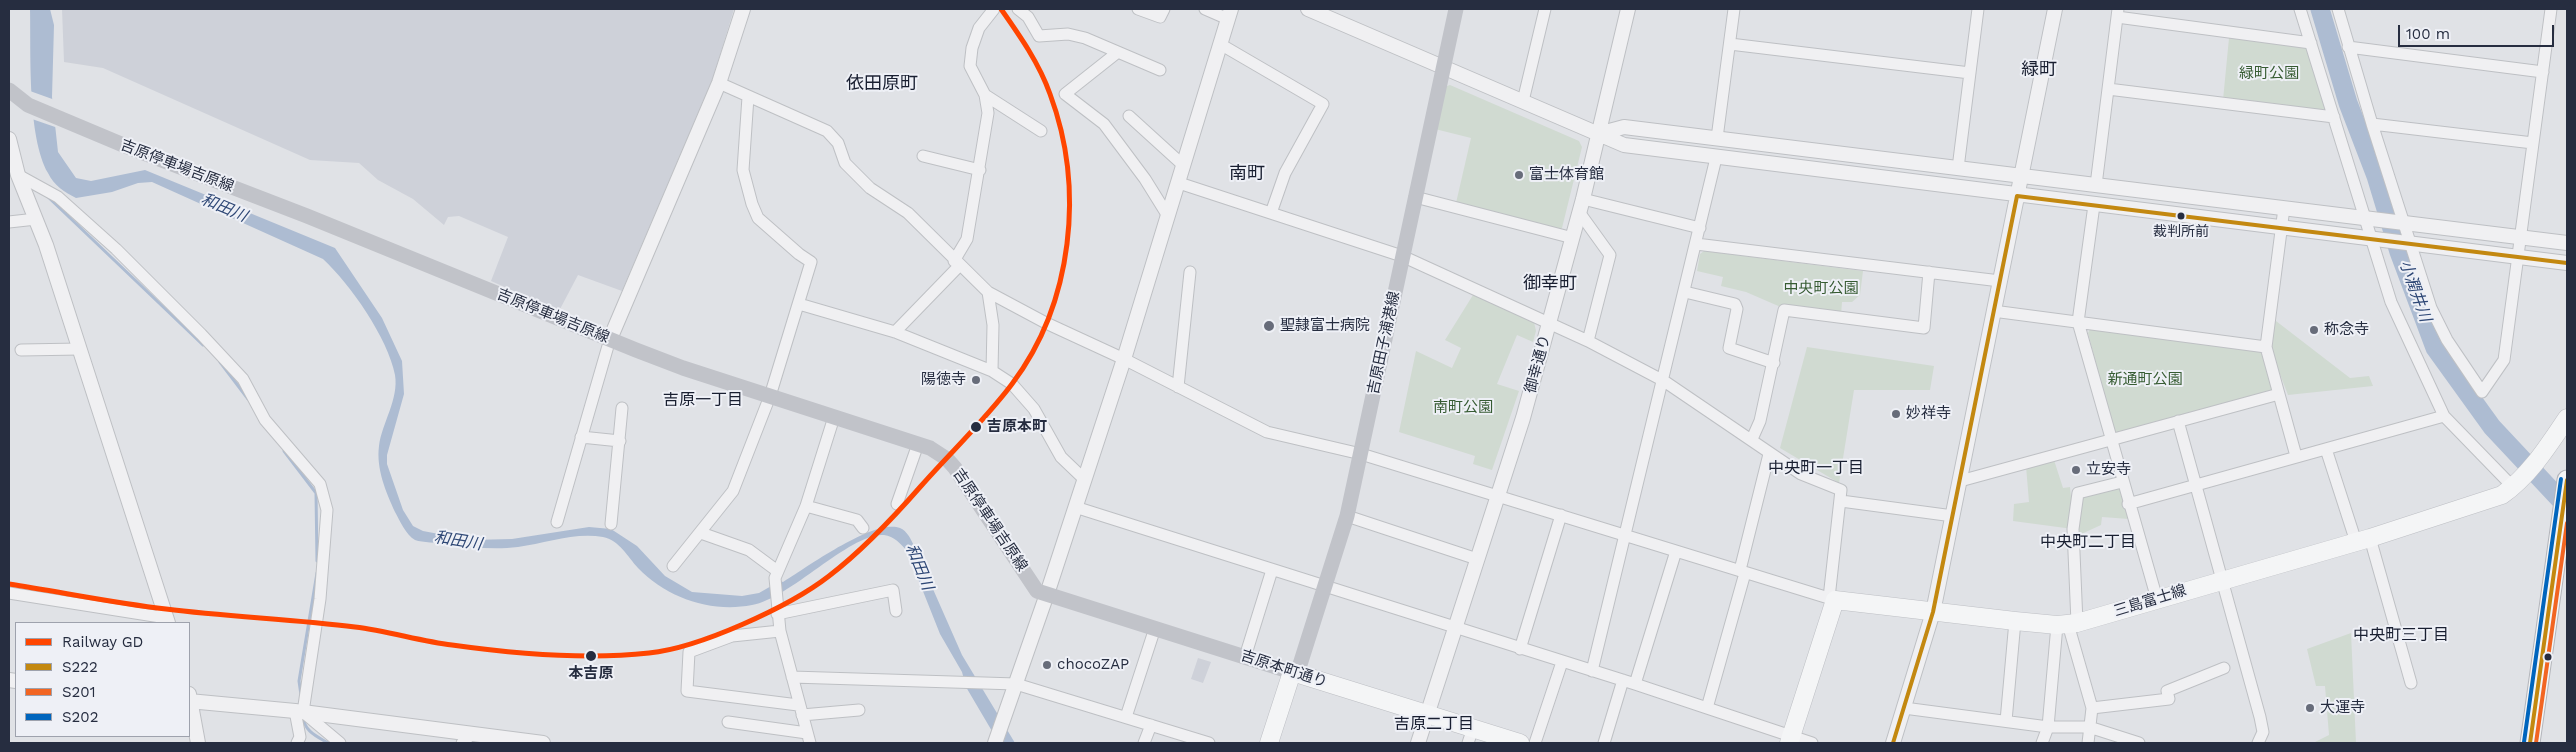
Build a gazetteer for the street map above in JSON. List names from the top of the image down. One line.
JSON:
{"streets":{"main road":["吉原停車場吉原線","吉原田子浦港線","三島富士線","吉原本町通り"],"street":["御幸通り"]},"crossings":[["吉原停車場吉原線","吉原本町通り"],["吉原田子浦港線","吉原本町通り"],["御幸通り","吉原本町通り"]],"districts":["緑町","依田原町","南町","御幸町","吉原一丁目","中央町一丁目","中央町二丁目","中央町三丁目","吉原二丁目"],"water":["和田川","小潤井川"],"parks":["緑町公園","中央町公園","新通町公園","南町公園"],"places":["富士体育館","裁判所前","聖隷富士病院","称念寺","陽徳寺","妙祥寺","吉原本町","立安寺","本吉原","chocoZAP","大運寺"],"lines":["rail line GD","transit line S222","transit line S202","transit line S201"],"legend":["Railway GD","S222","S201","S202"],"scale_bar":"100 m"}
